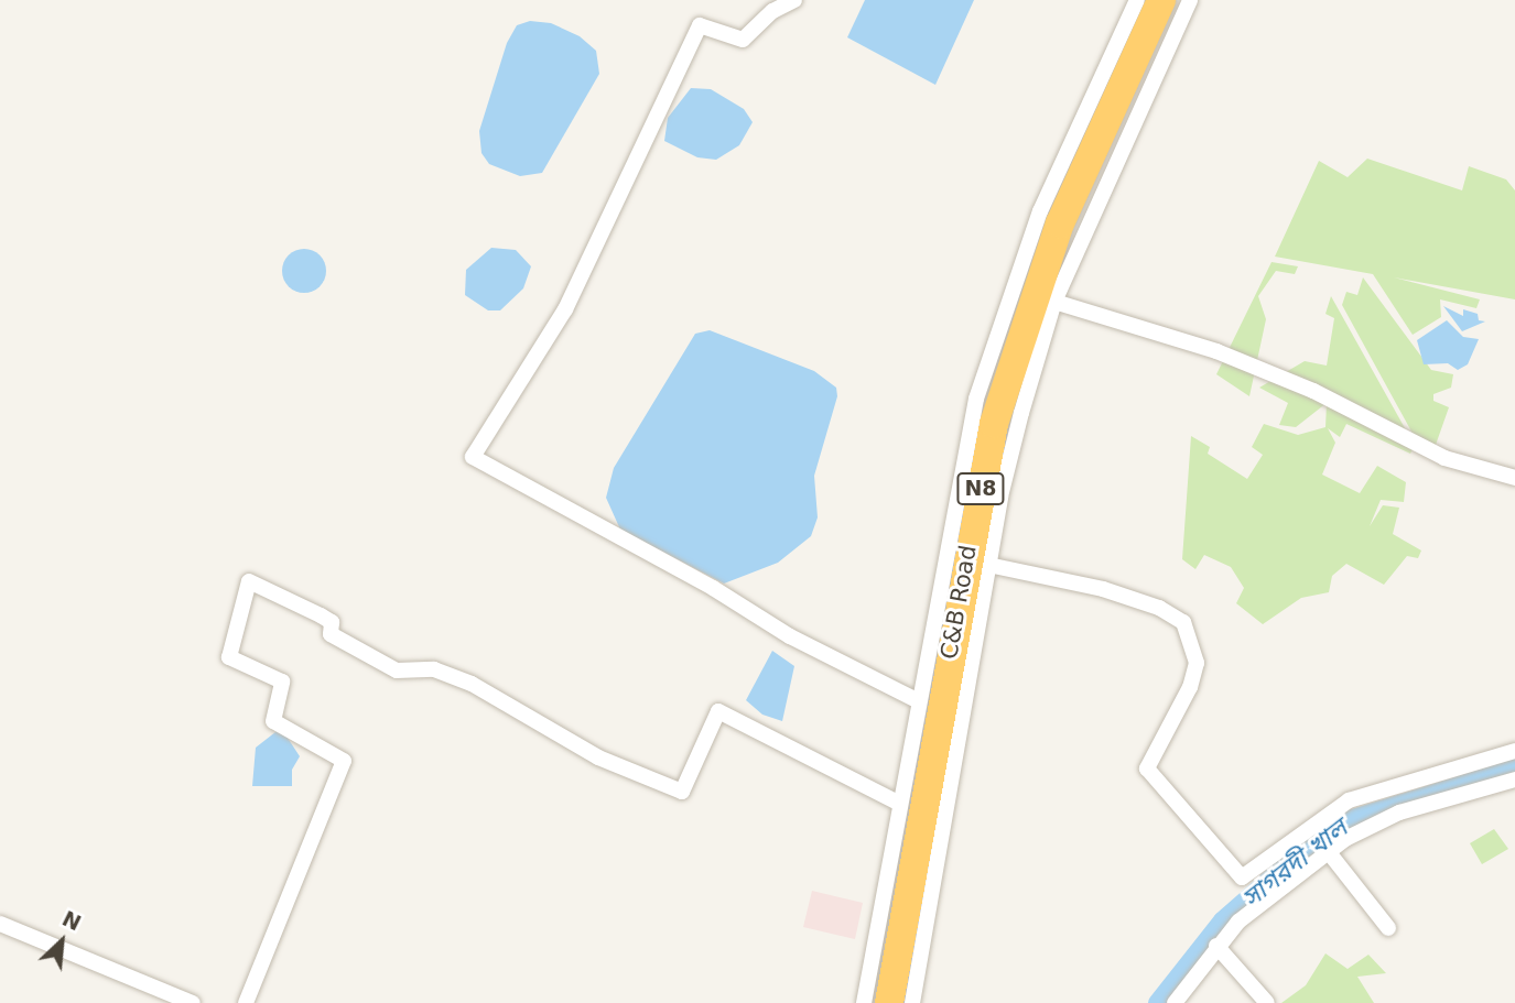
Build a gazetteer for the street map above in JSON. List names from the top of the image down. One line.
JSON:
{"streets":{"highway":["N8","C&B Road"]},"water":["সাগরদী খাল"],"north":"top right"}
